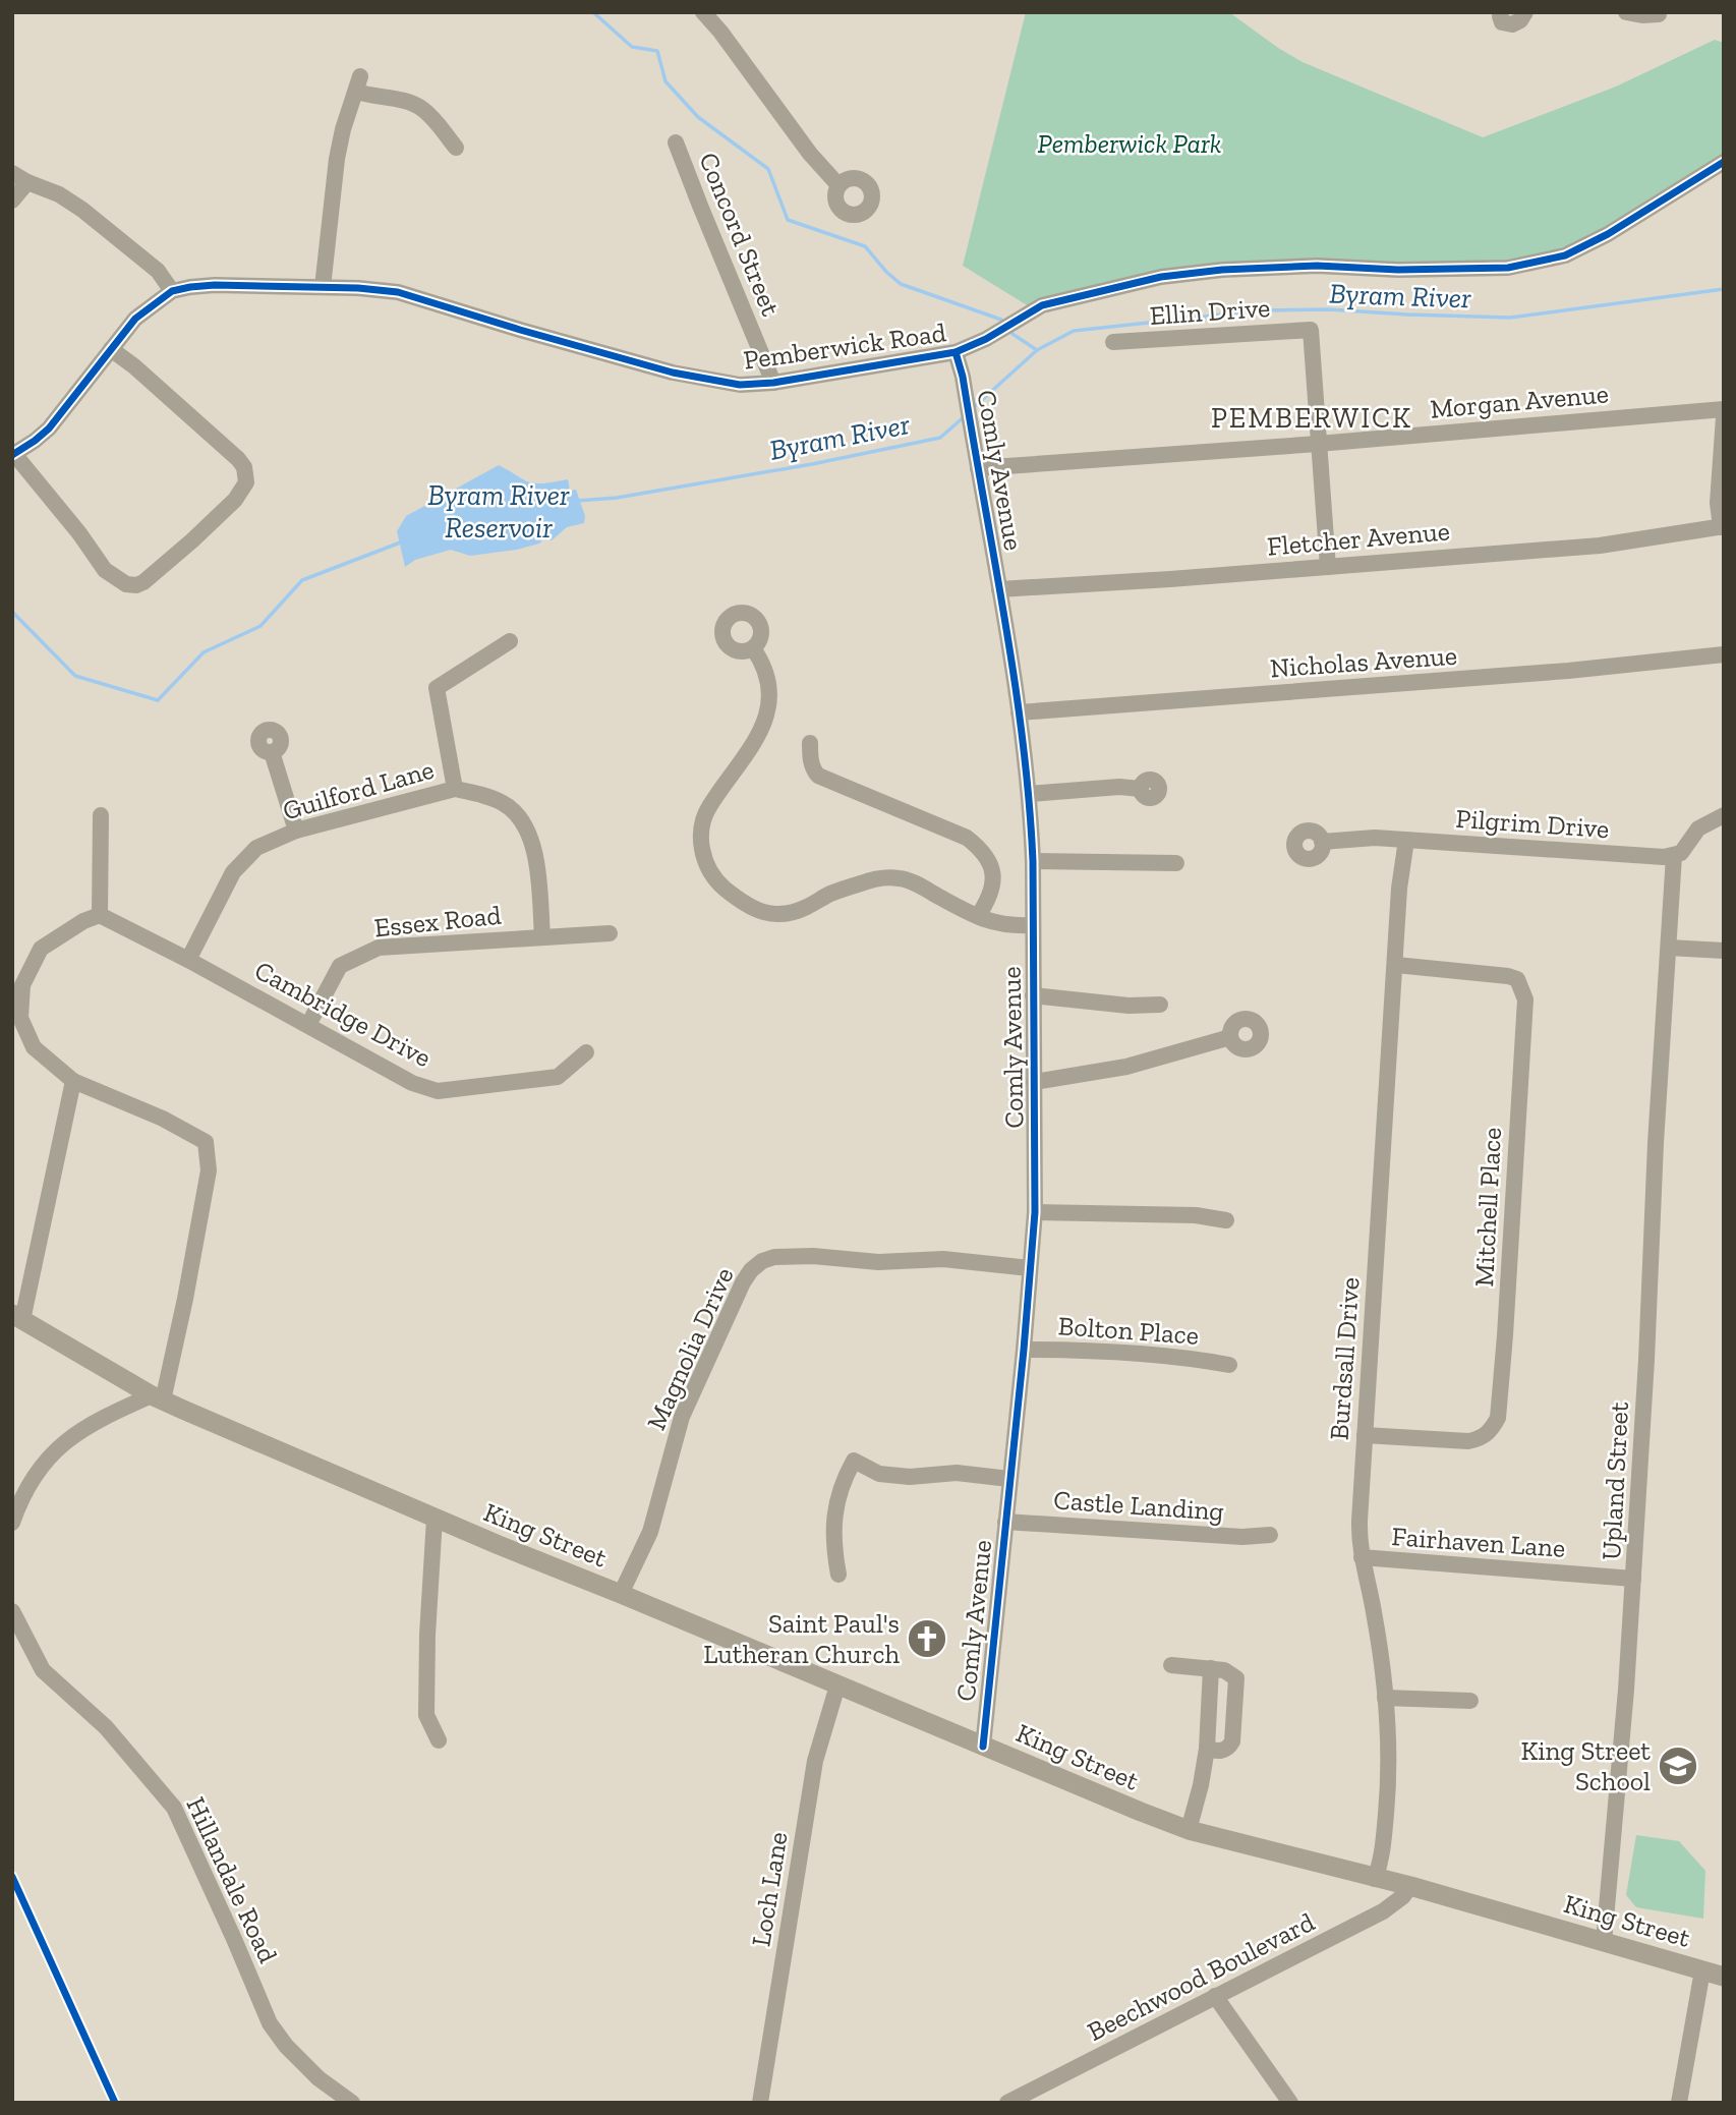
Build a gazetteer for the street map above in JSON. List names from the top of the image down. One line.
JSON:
{"streets":{"main road":["King Street"],"street":["Concord Street","Ellin Drive","Pemberwick Road","Morgan Avenue","Comly Avenue","Fletcher Avenue","Nicholas Avenue","Guilford Lane","Pilgrim Drive","Essex Road","Cambridge Drive","Mitchell Place","Bolton Place","Magnolia Drive","Burdsall Drive","Upland Street","Castle Landing","Fairhaven Lane","Hillandale Road","Loch Lane","Beechwood Boulevard"]},"crossings":[["Concord Street","Pemberwick Road"],["Ellin Drive","Morgan Avenue"],["Pemberwick Road","Comly Avenue"],["Morgan Avenue","Comly Avenue"],["Comly Avenue","Fletcher Avenue"],["Comly Avenue","Nicholas Avenue"],["Comly Avenue","Bolton Place"],["Comly Avenue","Magnolia Drive"],["Comly Avenue","Castle Landing"],["Comly Avenue","King Street"],["Guilford Lane","Essex Road"],["Guilford Lane","Cambridge Drive"],["Pilgrim Drive","Burdsall Drive"],["Pilgrim Drive","Upland Street"],["Essex Road","Cambridge Drive"],["Mitchell Place","Burdsall Drive"],["Magnolia Drive","King Street"],["Burdsall Drive","King Street"],["Burdsall Drive","Fairhaven Lane"],["Upland Street","King Street"],["Upland Street","Fairhaven Lane"],["King Street","Loch Lane"],["King Street","Beechwood Boulevard"]],"districts":["PEMBERWICK"],"water":["Byram River","Byram River Reservoir"],"parks":["Pemberwick Park"],"places":{"church":["Saint Paul's Lutheran Church"],"school or university":["King Street School"]}}
